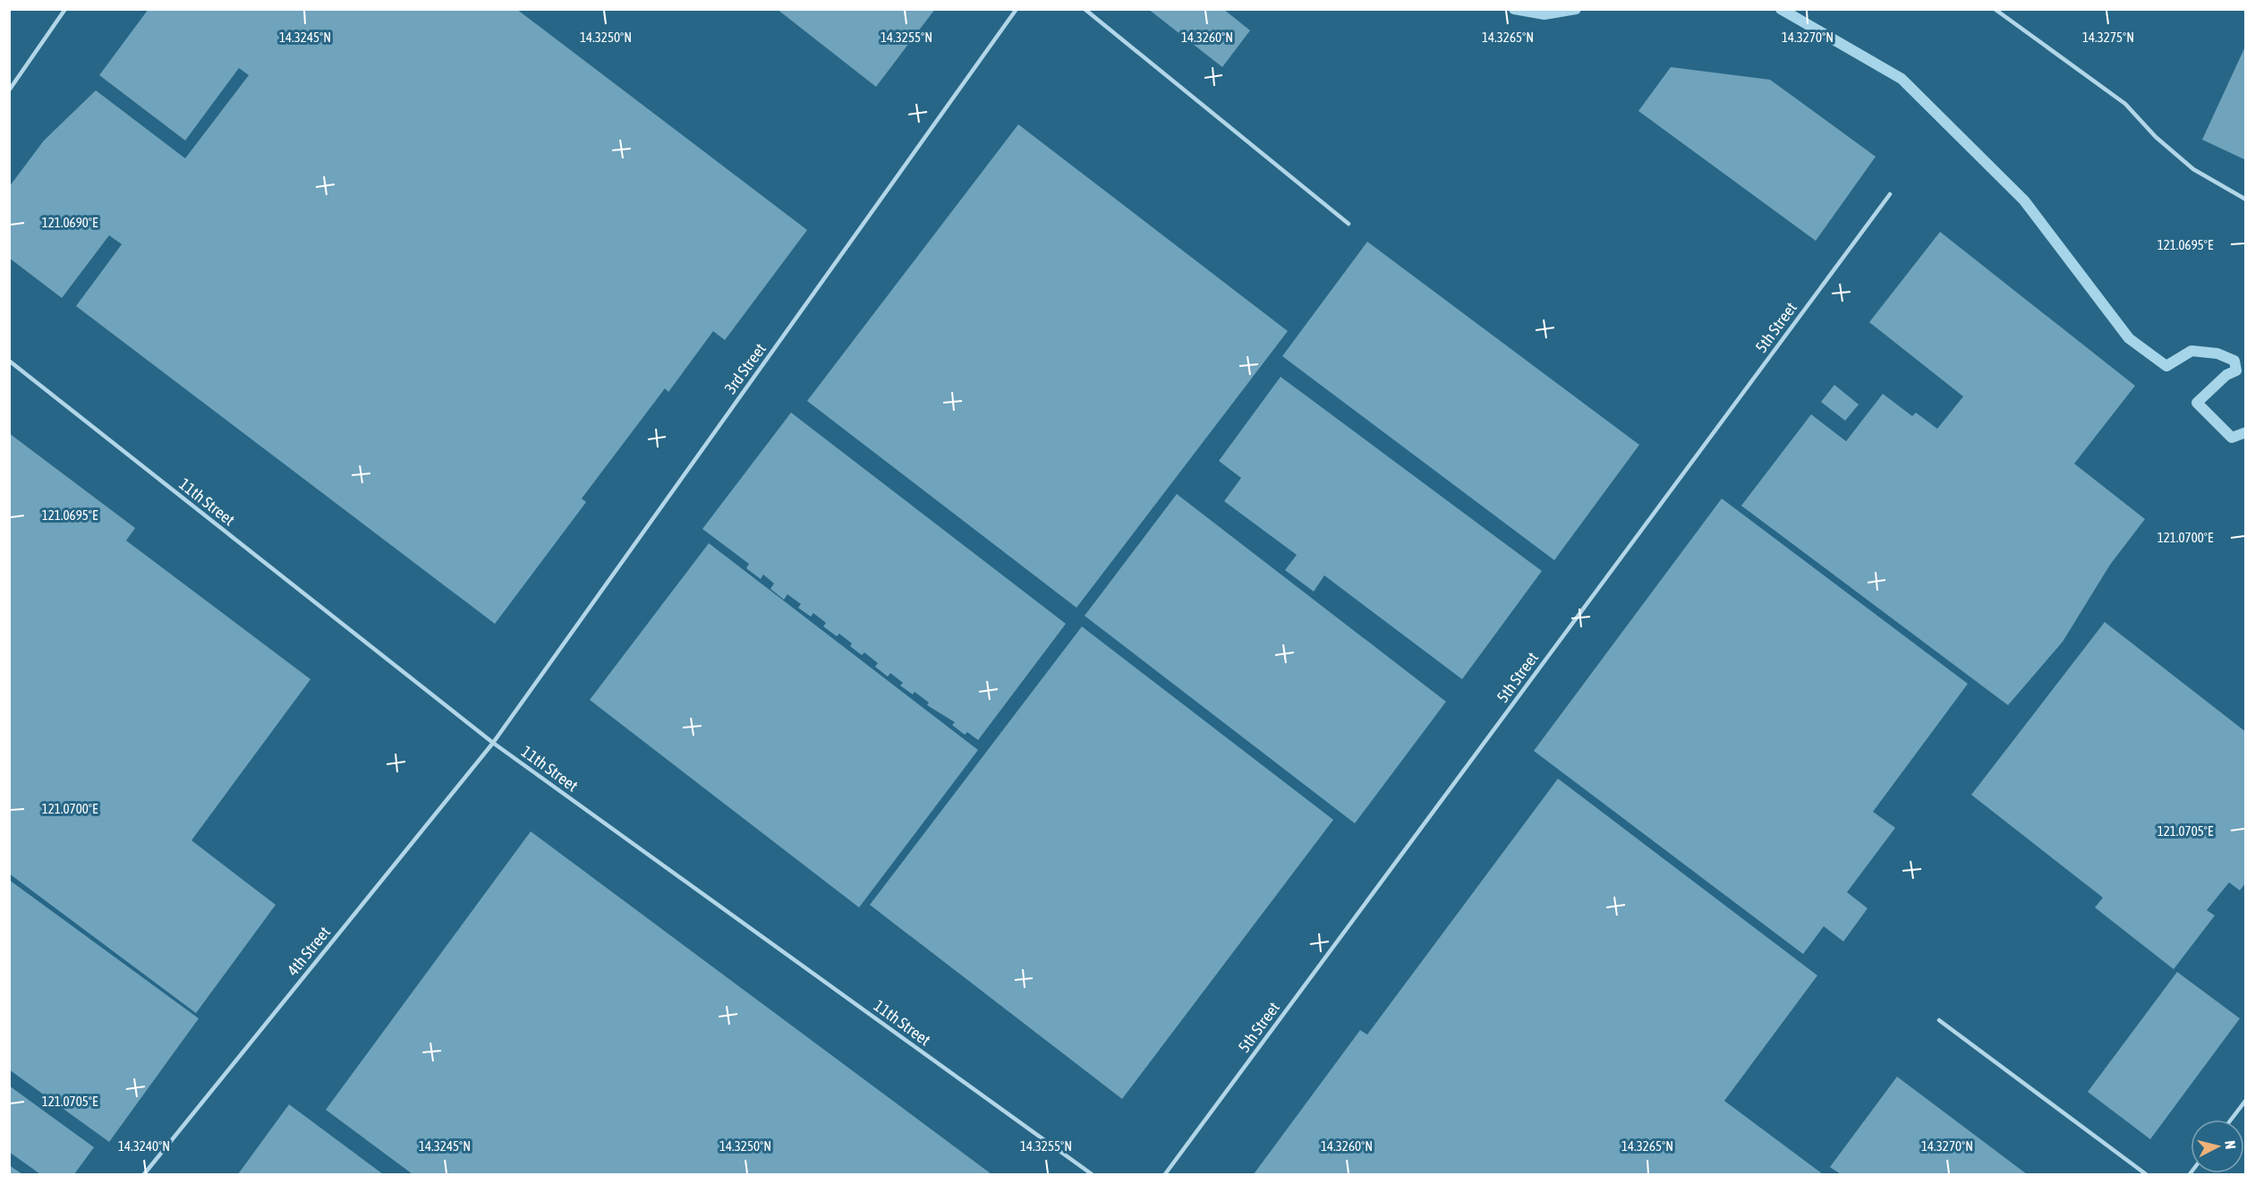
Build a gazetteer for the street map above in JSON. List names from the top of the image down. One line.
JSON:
{"streets":{"lane":["5th Street","3rd Street","11th Street","4th Street"]},"crossings":[["3rd Street","11th Street"],["3rd Street","4th Street"],["11th Street","4th Street"]],"north":"right","coordinates":["14.3245°N","14.3250°N","14.3255°N","14.3260°N","14.3265°N","14.3270°N","14.3275°N","121.0690°E","121.0695°E","121.0700°E","121.0705°E","14.3240°N"]}
